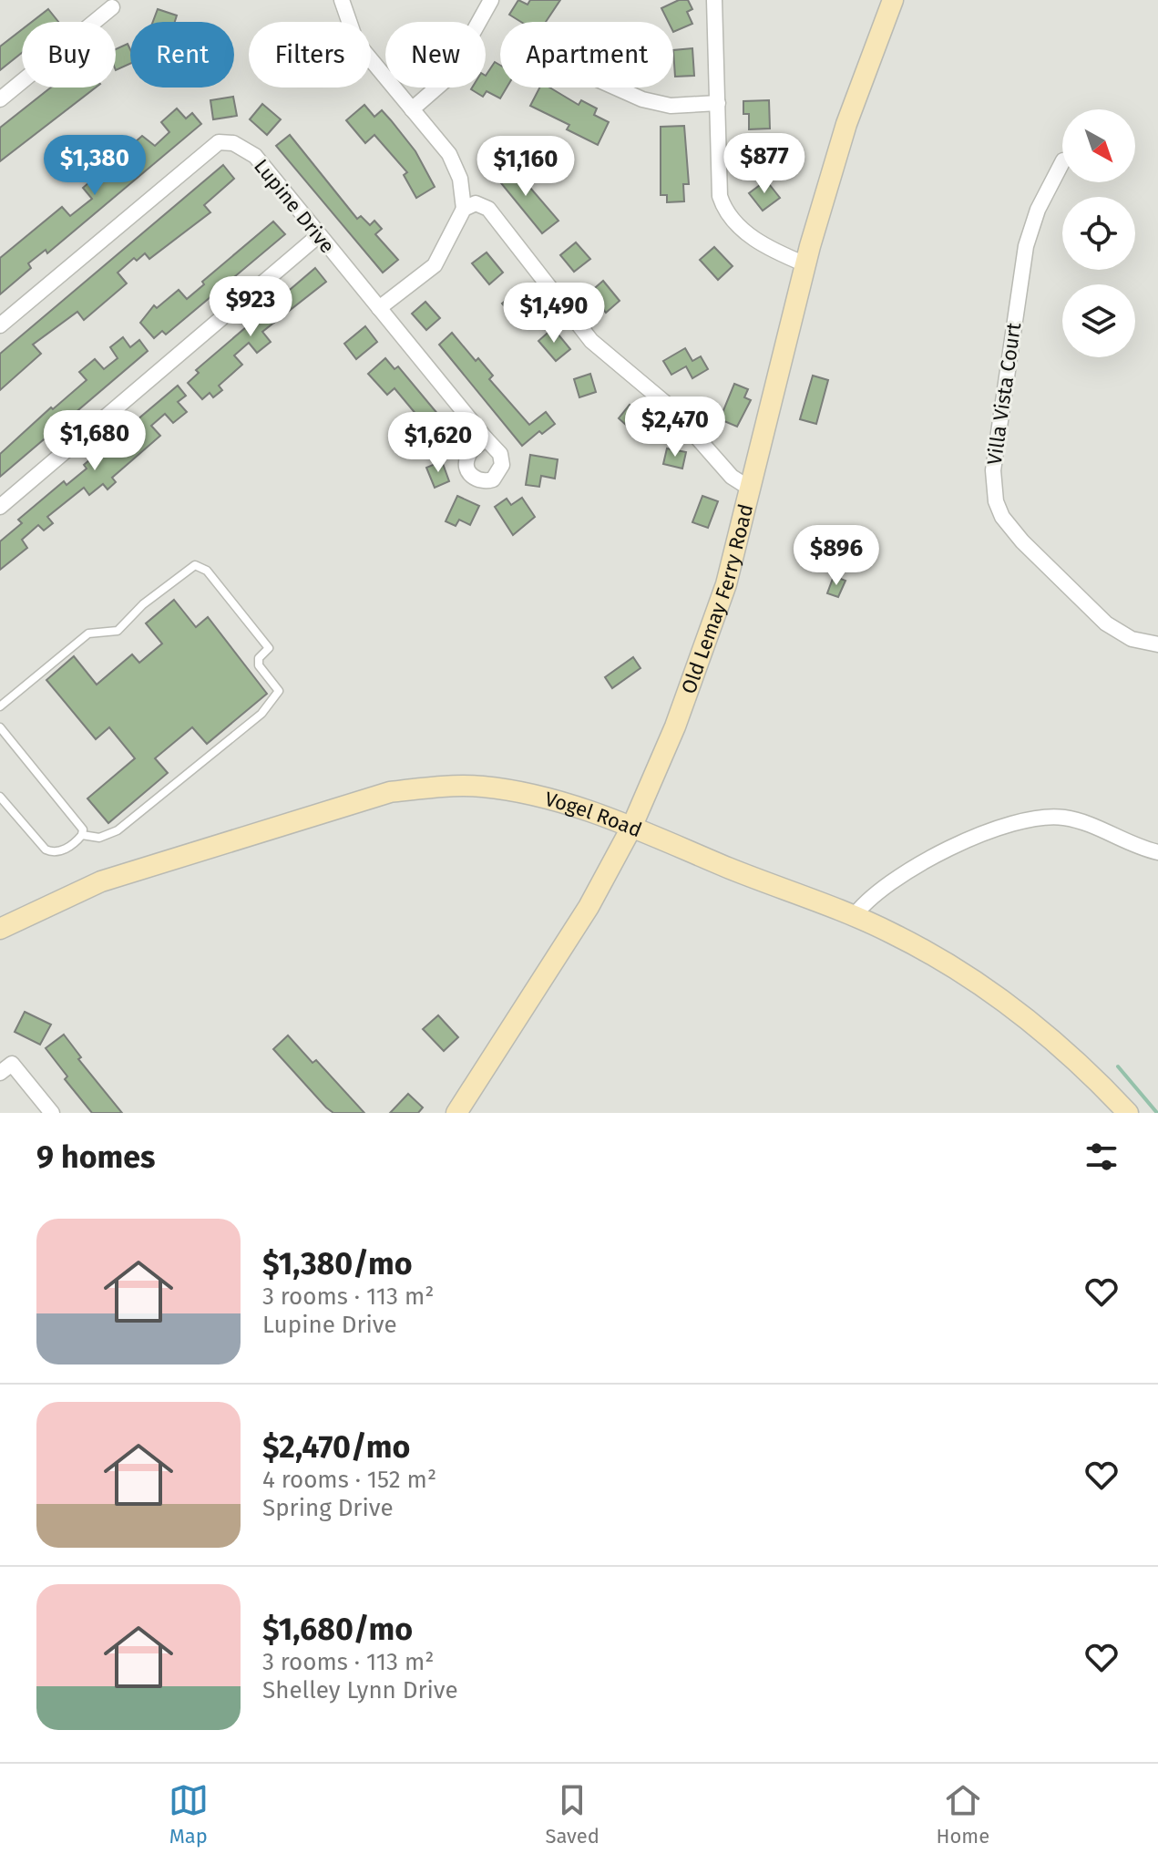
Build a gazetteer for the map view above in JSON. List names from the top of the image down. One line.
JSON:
{"streets":{"main road":["Old Lemay Ferry Road","Vogel Road"],"street":["Lupine Drive","Villa Vista Court"]},"crossings":[["Old Lemay Ferry Road","Vogel Road"]],"north":"bottom right","page":{"chip":["Buy","Rent","Filters","New","Apartment"],"price":["$877","$1,380","$1,160","$923","$1,490","$2,470","$1,680","$1,620","$896"],"heading":"9 homes","list":[{"name":"$1,380/mo","note":"3 rooms · 113 m² · Lupine Drive"},{"name":"$2,470/mo","note":"4 rooms · 152 m² · Spring Drive"},{"name":"$1,680/mo","note":"3 rooms · 113 m² · Shelley Lynn Drive"}],"tabs":["Map","Saved","Home"]}}
